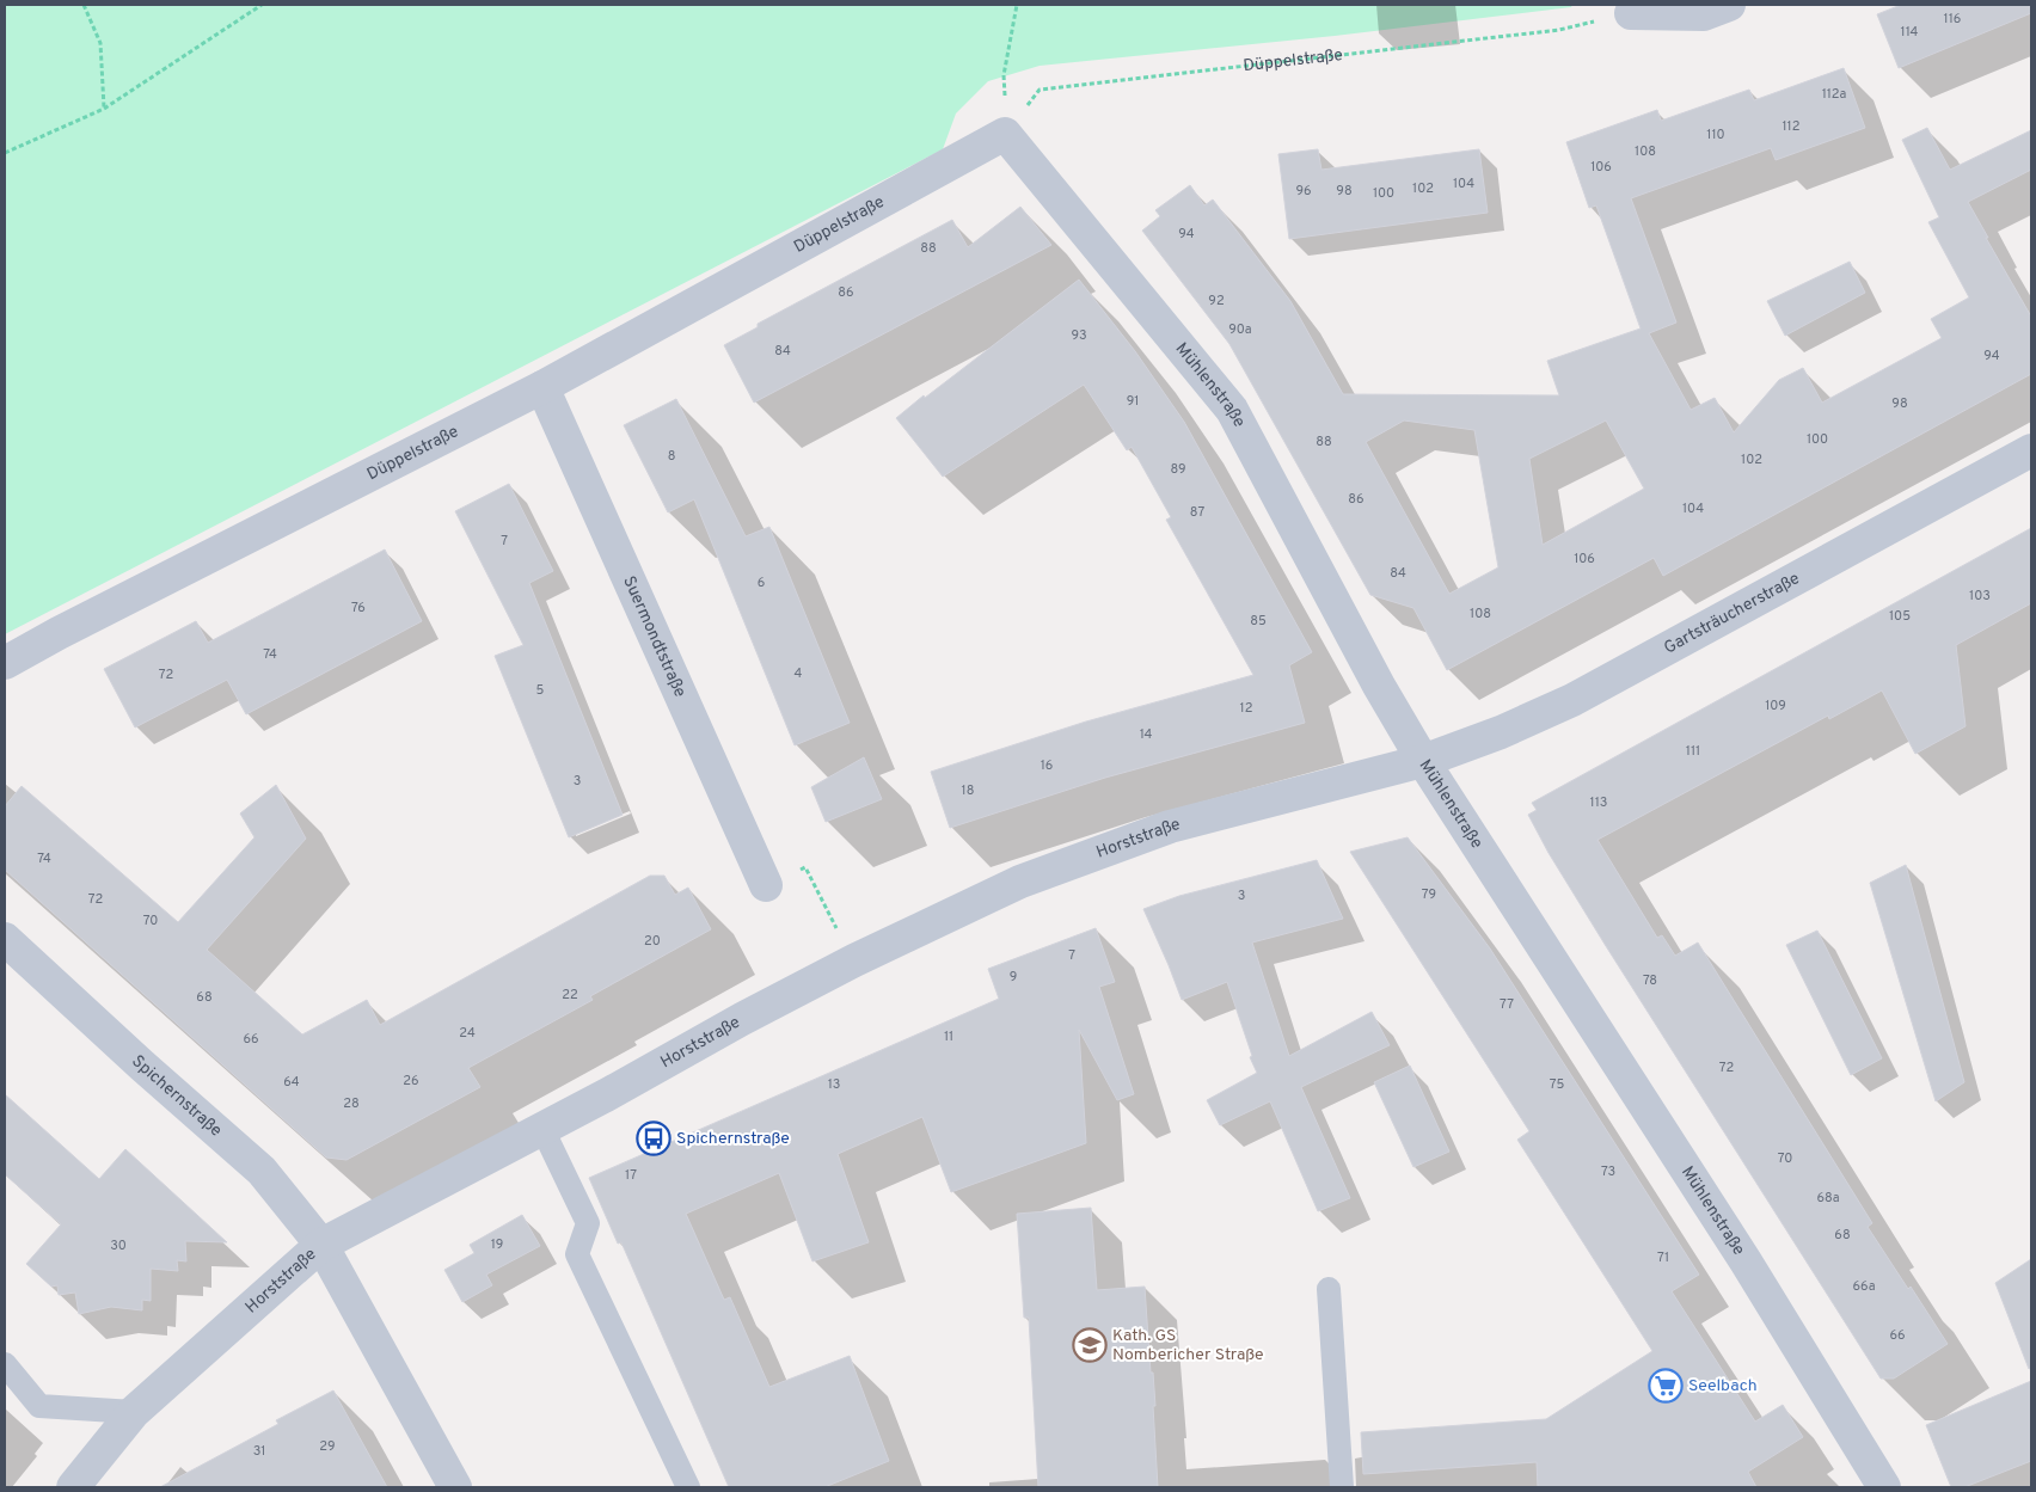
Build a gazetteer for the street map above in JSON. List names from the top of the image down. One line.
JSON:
{"streets":{"street":["Düppelstraße","Mühlenstraße","Gartsträucherstraße","Suermondtstraße","Horststraße","Spichernstraße"]},"crossings":[["Düppelstraße","Mühlenstraße"],["Düppelstraße","Suermondtstraße"],["Mühlenstraße","Gartsträucherstraße"],["Mühlenstraße","Horststraße"],["Gartsträucherstraße","Horststraße"],["Horststraße","Spichernstraße"]],"places":{"bus stop":["Spichernstraße"],"school or university":["Kath. GS Nombericher Straße"],"supermarket":["Seelbach"]},"house_numbers":["116","114","112a","112","110","108","106","104","102","96","98","100","94","88","86","92","90a","93","84","94","91","98","100","88","8","102","89","86","104","87","7","106","84","6","103","76","108","105","85","74","4","72","5","109","12","14","111","16","3","18","113","74","79","3","72","70","20","7","9","78","22","68","77","24","11","66","72","26","64","13","75","28","70","73","17","68a","68","19","30","71","66a","66","29","31"]}
